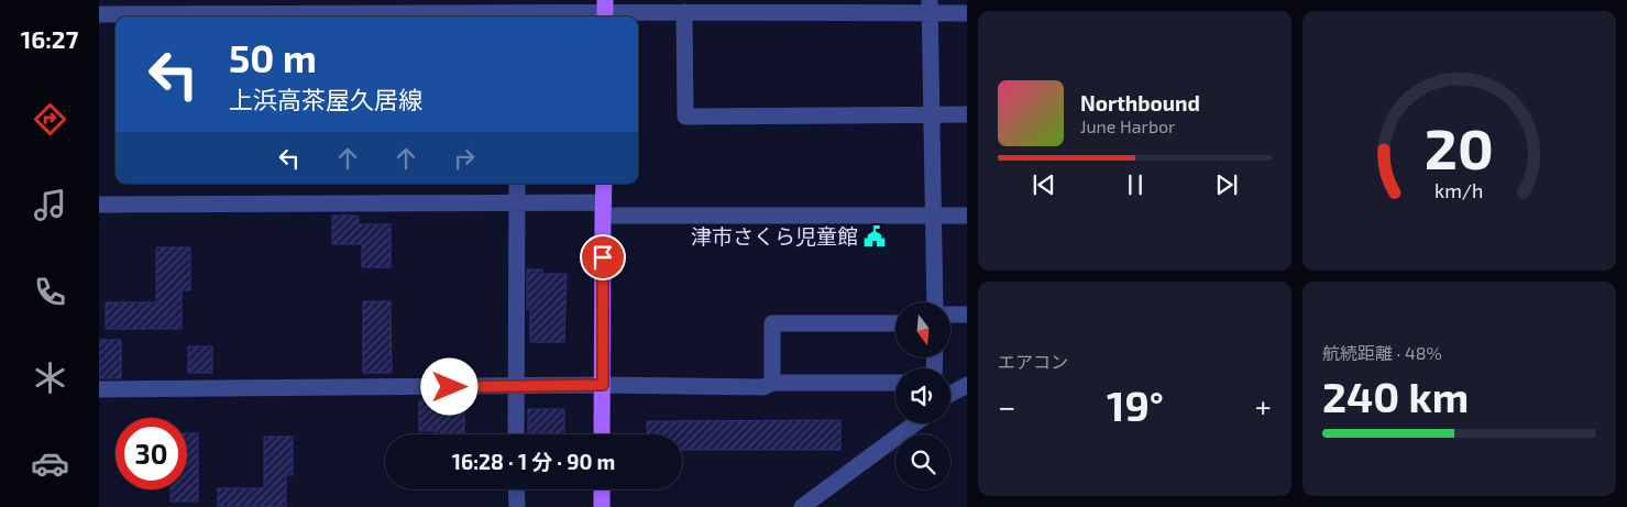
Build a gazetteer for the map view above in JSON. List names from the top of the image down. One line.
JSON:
{"places":{"public building":["津市さくら児童館"]},"north":"bottom","page":{"tabs":"16:27","turn":["50 m","上浜高茶屋久居線"],"song":["Northbound","June Harbor"],"tile":["エアコン",["航続距離 · 48%","240 km"]],"heat":["−","19°","+"],"limit":"30","trip":"16:28 · 1 分 · 90 m","gauge":["20","km/h"]}}
